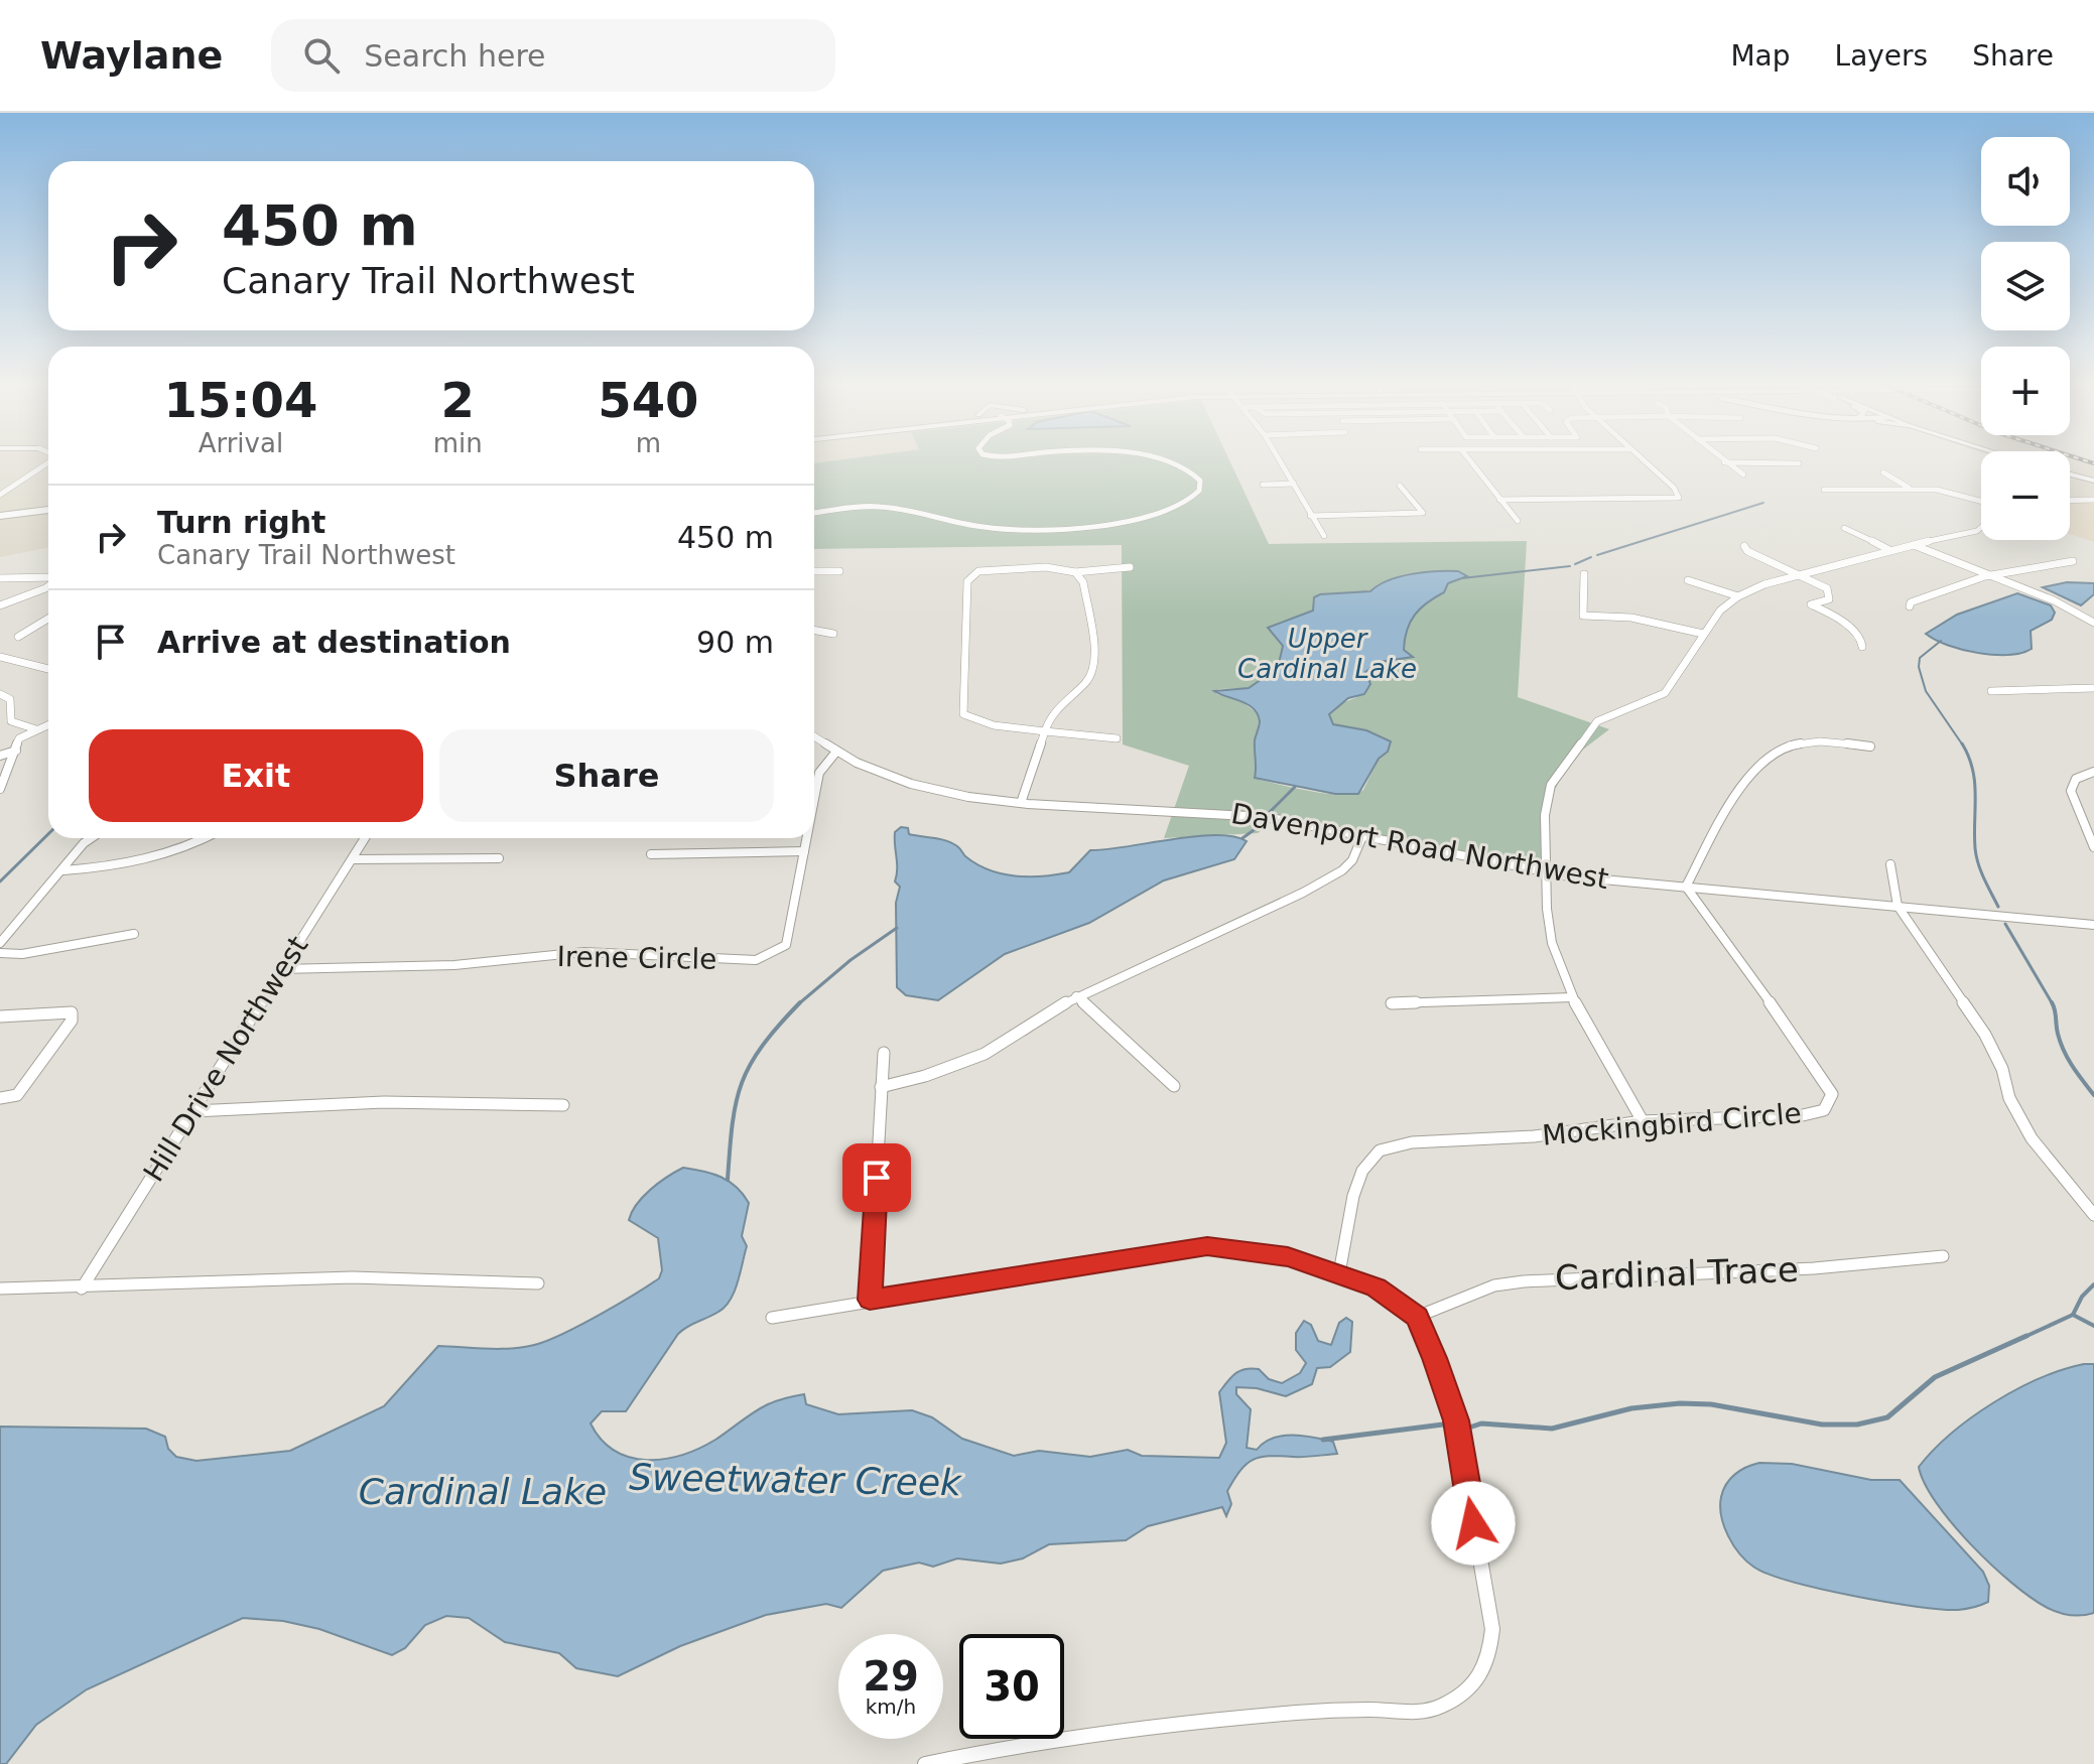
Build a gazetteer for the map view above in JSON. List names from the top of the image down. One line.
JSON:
{"streets":{"street":["Davenport Road Northwest","Irene Circle","Hill Drive Northwest","Mockingbird Circle","Cardinal Trace"]},"crossings":[["Davenport Road Northwest","Irene Circle"],["Davenport Road Northwest","Mockingbird Circle"],["Irene Circle","Hill Drive Northwest"]],"water":["Upper Cardinal Lake","Sweetwater Creek","Cardinal Lake"],"page":{"header":"Waylane","search":"Search here","nav":["Map","Layers","Share"],"map_buttons":["+","−"],"turn":["450 m","Canary Trail Northwest"],"eta":["15:04","Arrival","2","min","540","m"],"list":[{"name":"Turn right","note":"Canary Trail Northwest","value":"450 m"},{"name":"Arrive at destination","value":"90 m"}],"buttons":["Exit","Share"],"speed":"29 km/h","limit":"30"}}
